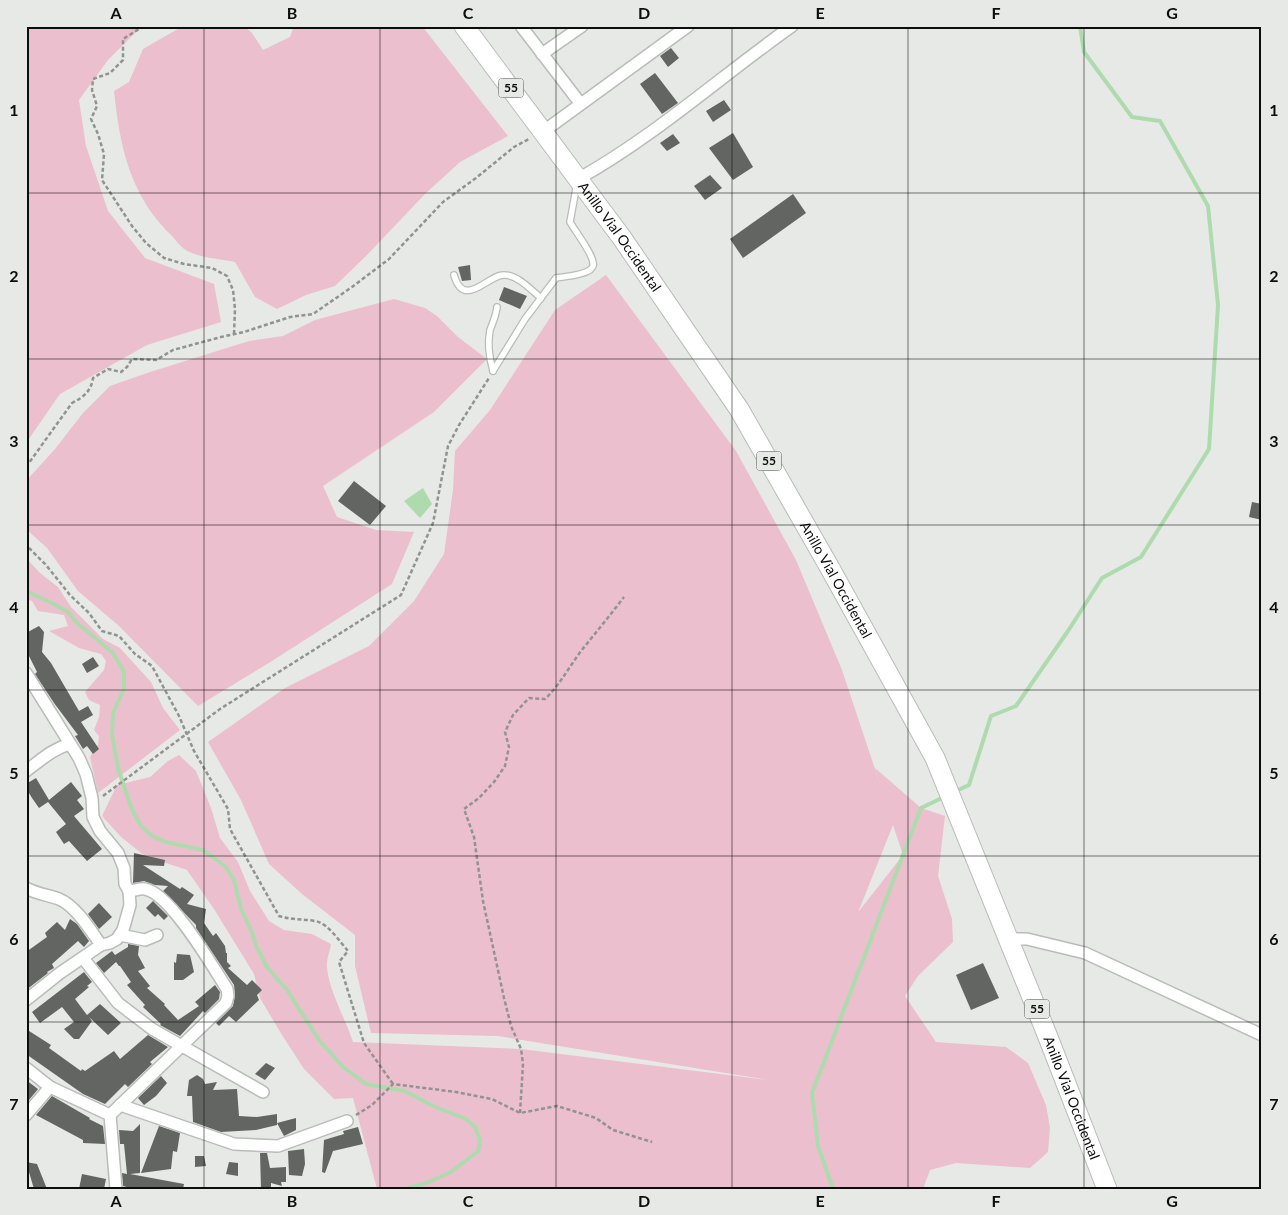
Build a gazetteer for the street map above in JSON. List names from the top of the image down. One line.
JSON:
{"streets":{"highway":["55","Anillo Vial Occidental"]},"grid":{"columns":["A","B","C","D","E","F","G"],"rows":["1","2","3","4","5","6","7"]}}
